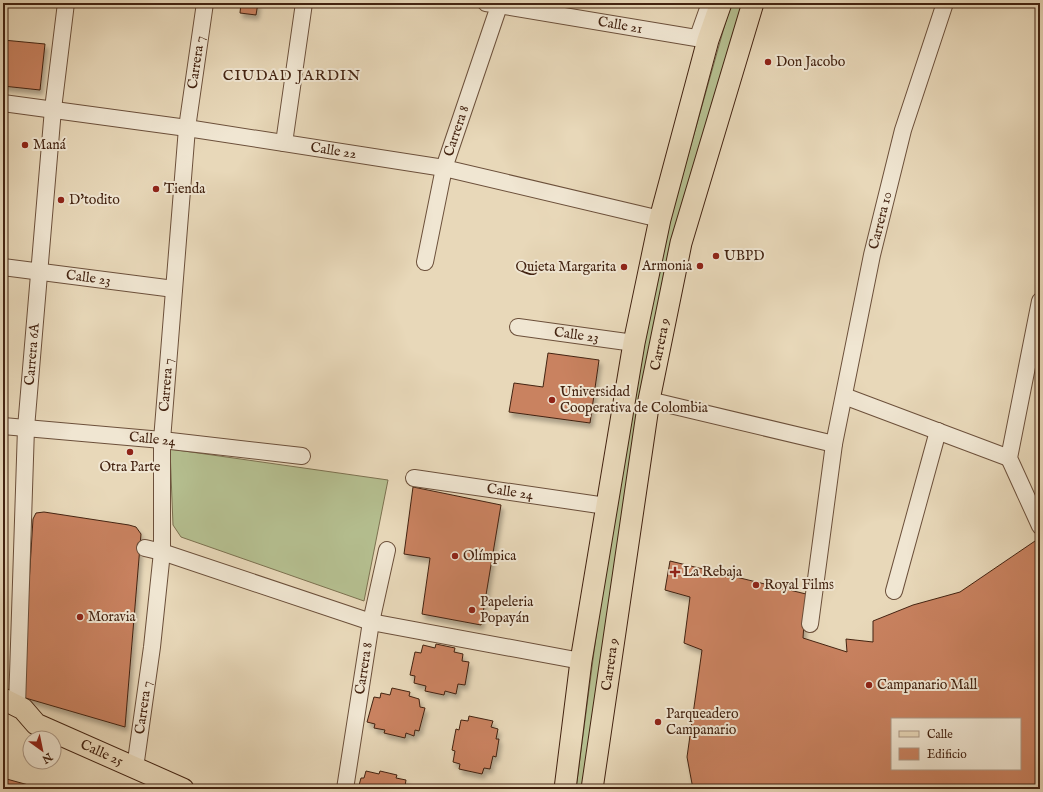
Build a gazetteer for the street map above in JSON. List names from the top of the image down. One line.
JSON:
{"streets":{"main road":["Carrera 9","Calle 25"],"street":["Calle 21","Carrera 7","Carrera 8","Calle 22","Carrera 10","Calle 23","Carrera 6A","Calle 24"]},"crossings":[["Calle 21","Carrera 8"],["Calle 21","Carrera 9"],["Carrera 7","Calle 22"],["Carrera 7","Calle 23"],["Carrera 7","Calle 24"],["Carrera 7","Calle 25"],["Carrera 8","Calle 22"],["Calle 22","Carrera 9"],["Calle 22","Carrera 6A"],["Calle 23","Carrera 9"],["Calle 23","Carrera 6A"],["Carrera 9","Calle 24"],["Carrera 6A","Calle 24"],["Carrera 6A","Calle 25"]],"districts":["CIUDAD JARDIN"],"places":{"other":["Don Jacobo","Maná","Tienda","D'todito","UBPD","Armonia","Quieta Margarita","Universidad Cooperativa de Colombia","Otra Parte","Olímpica","Royal Films","Papeleria Popayán","Moravia","Campanario Mall","Parqueadero Campanario"],"health":["La Rebaja"]},"legend":["Calle","Edificio"],"north":"bottom right"}
